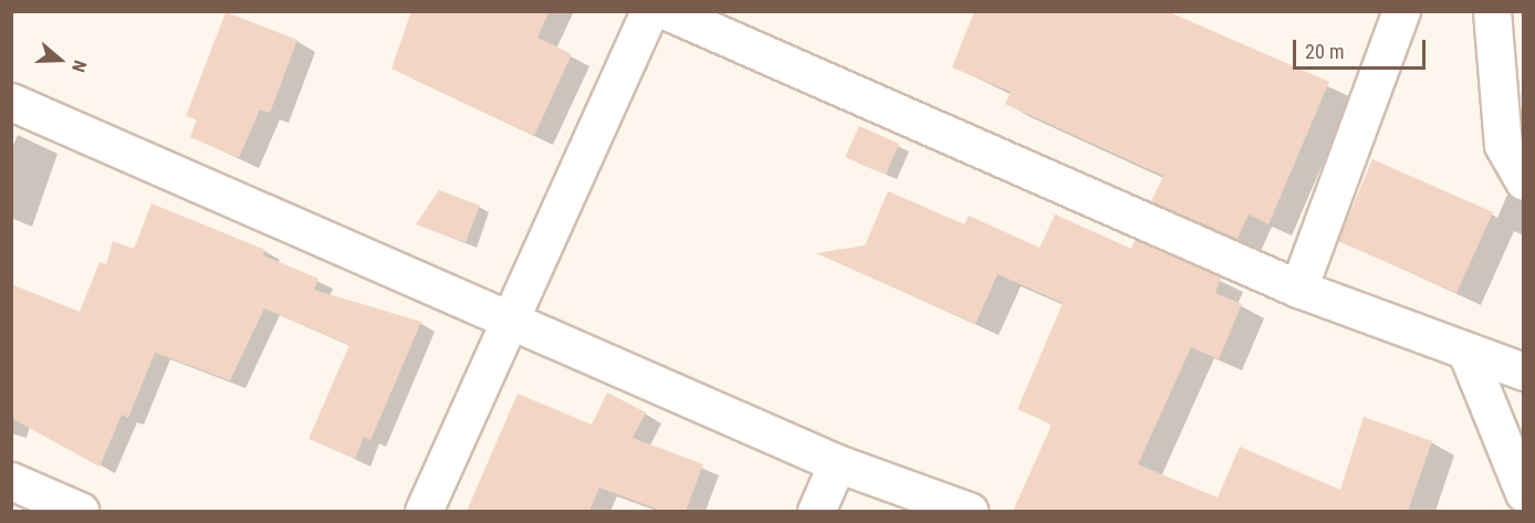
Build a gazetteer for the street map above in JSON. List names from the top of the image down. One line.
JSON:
{"scale_bar":"20 m","north":"right"}
